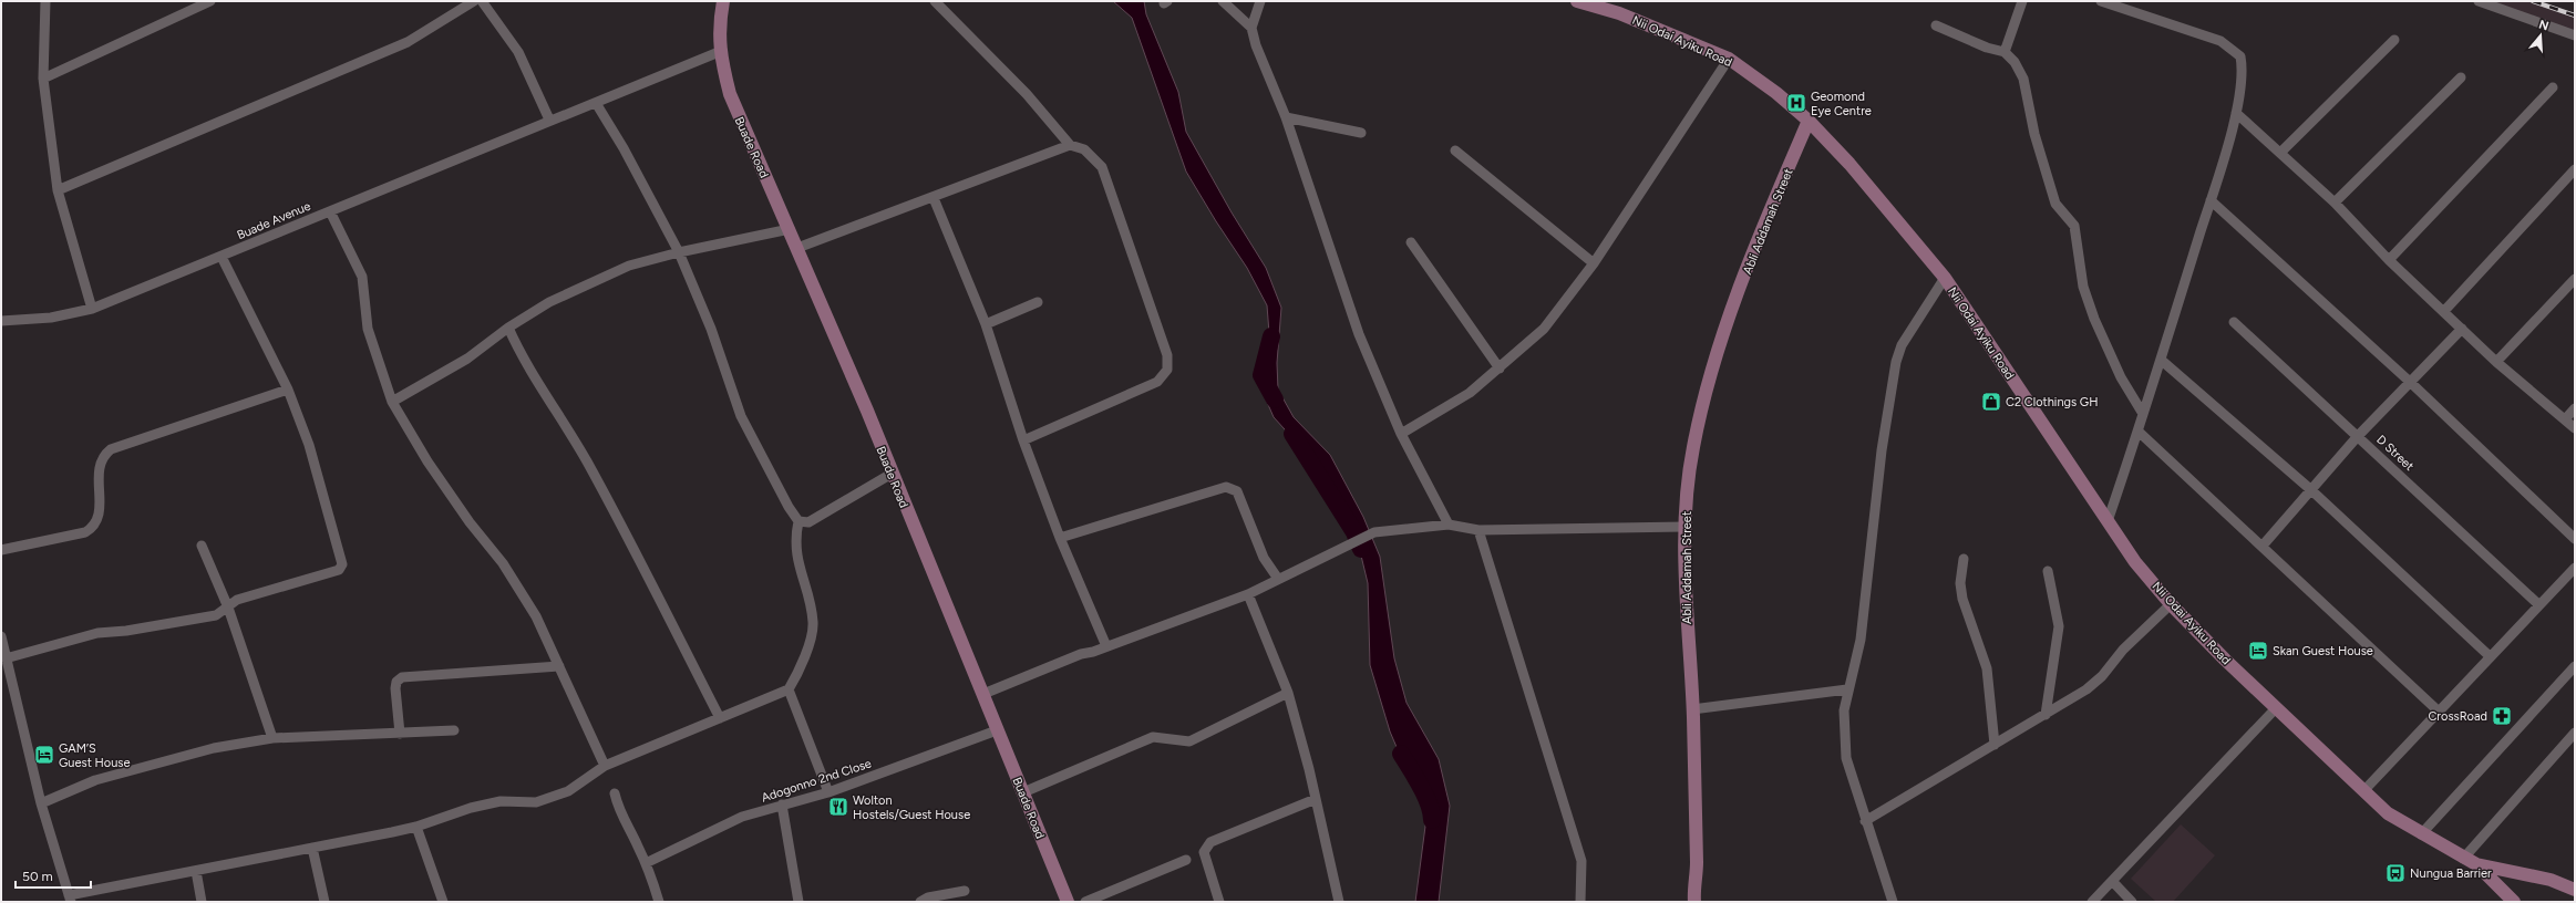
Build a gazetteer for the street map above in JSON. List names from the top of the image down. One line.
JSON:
{"streets":{"street":["Nii Odai Ayiku Road","Buade Road","Buade Avenue","Abli Addamah Street","D Street","Adogonno 2nd Close"]},"crossings":[["Nii Odai Ayiku Road","Abli Addamah Street"],["Buade Road","Buade Avenue"],["Buade Road","Adogonno 2nd Close"]],"places":{"hospital":["Geomond Eye Centre"],"shop":["C2 Clothings GH"],"hotel":["Skan Guest House","GAM’S Guest House"],"pharmacy":["CrossRoad"],"restaurant":["Wolton Hostels/Guest House"],"bus stop":["Nungua Barrier"]},"scale_bar":"50 m","north":"top"}
